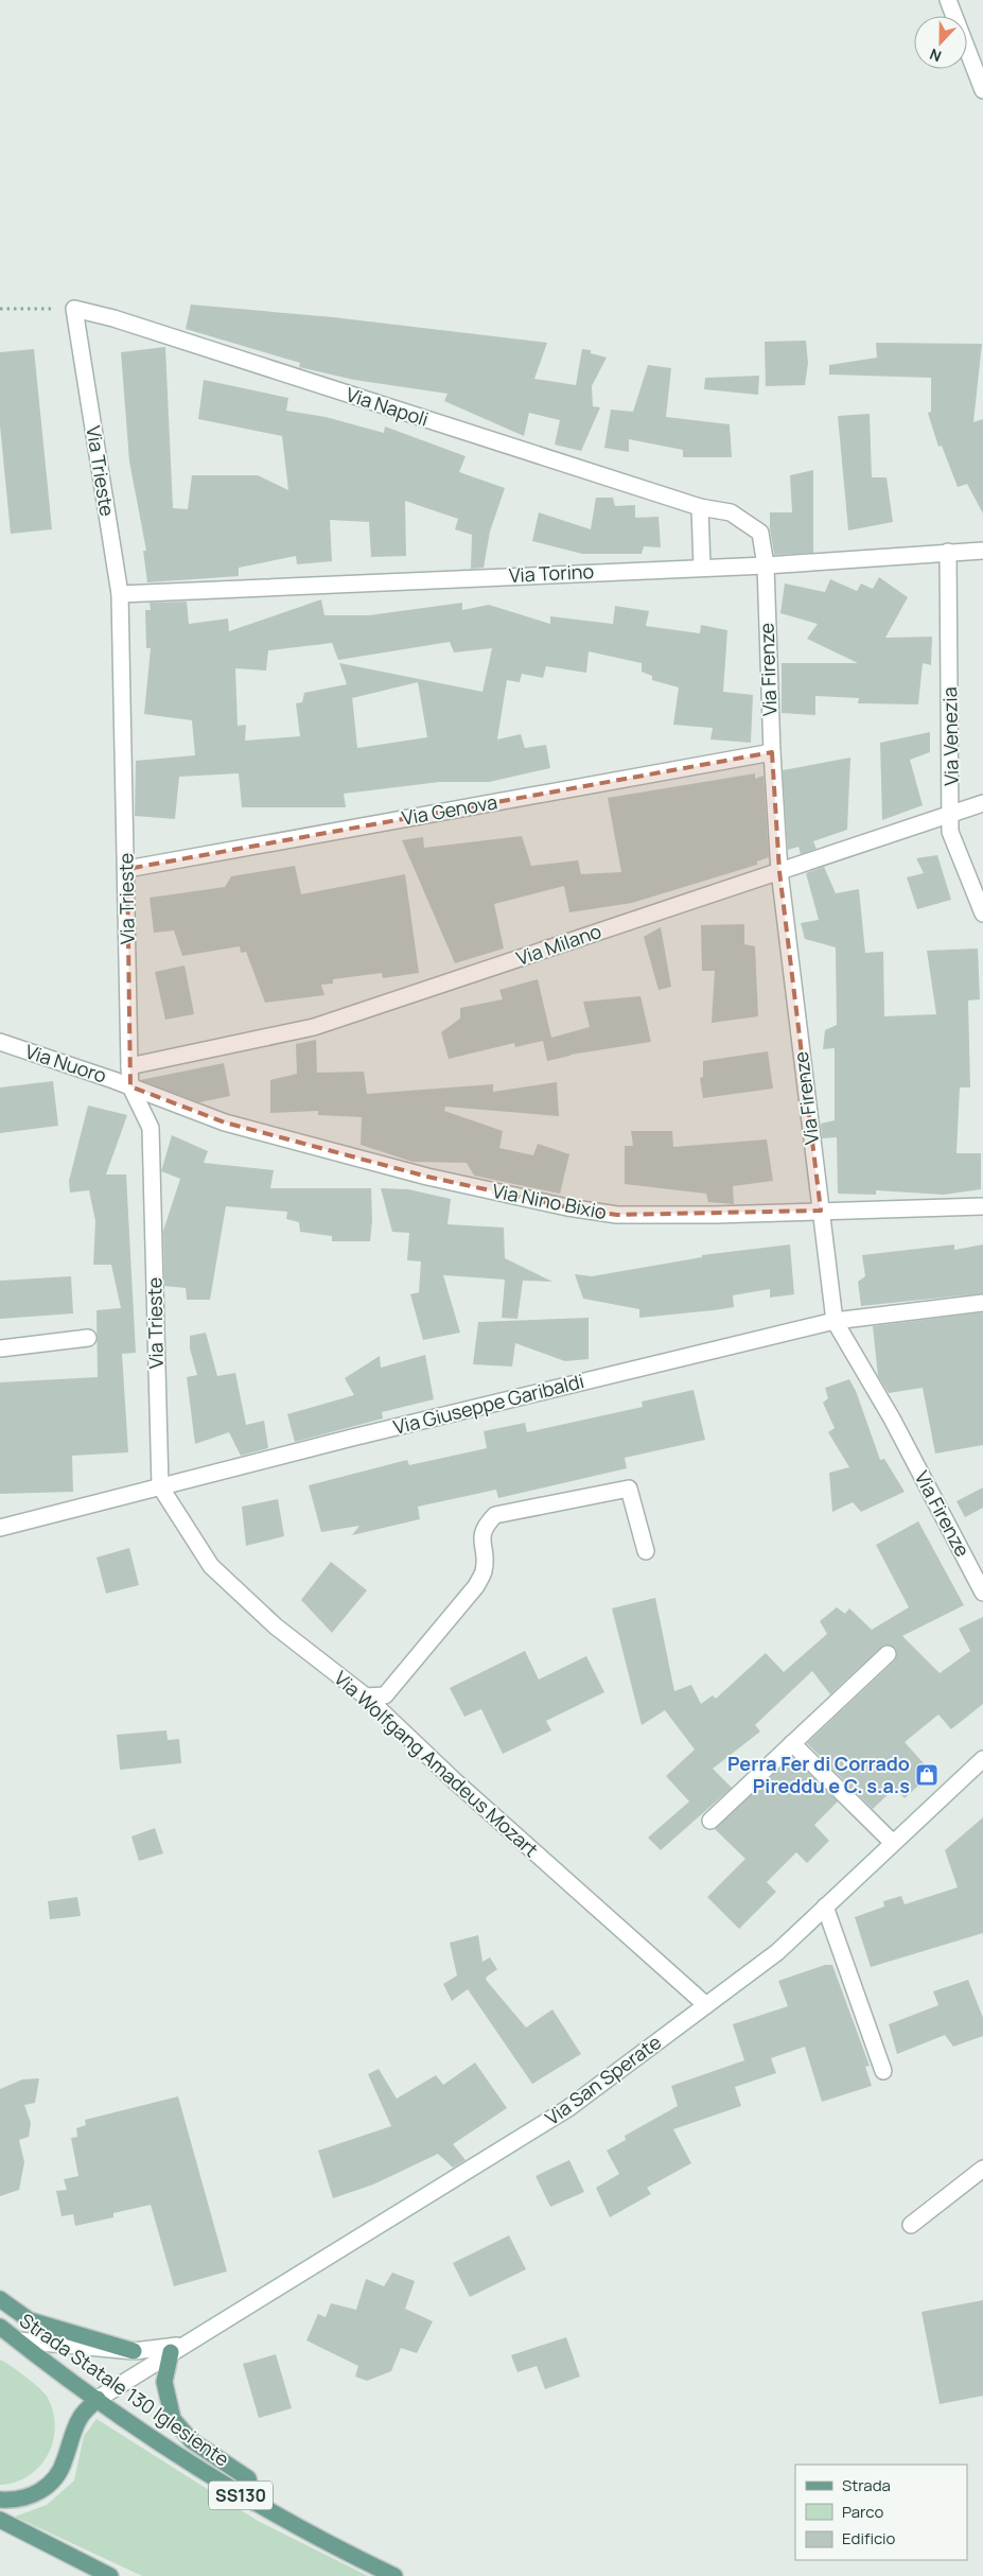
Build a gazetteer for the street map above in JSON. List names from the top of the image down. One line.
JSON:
{"streets":{"main road":["Strada Statale 130 Iglesiente","SS130"],"street":["Via Napoli","Via Trieste","Via Torino","Via Firenze","Via Venezia","Via Genova","Via Milano","Via Nuoro","Via Nino Bixio","Via Giuseppe Garibaldi","Via Wolfgang Amadeus Mozart","Via San Sperate"]},"crossings":[["Via Napoli","Via Trieste"],["Via Napoli","Via Torino"],["Via Napoli","Via Firenze"],["Via Trieste","Via Torino"],["Via Trieste","Via Genova"],["Via Trieste","Via Milano"],["Via Trieste","Via Nuoro"],["Via Trieste","Via Nino Bixio"],["Via Trieste","Via Giuseppe Garibaldi"],["Via Trieste","Via Wolfgang Amadeus Mozart"],["Via Torino","Via Firenze"],["Via Torino","Via Venezia"],["Via Firenze","Via Genova"],["Via Firenze","Via Milano"],["Via Firenze","Via Nino Bixio"],["Via Firenze","Via Giuseppe Garibaldi"],["Via Venezia","Via Milano"],["Via Nuoro","Via Nino Bixio"],["Via Giuseppe Garibaldi","Via Wolfgang Amadeus Mozart"],["Via Wolfgang Amadeus Mozart","Via San Sperate"],["Via San Sperate","Strada Statale 130 Iglesiente"]],"places":{"shop":["Perra Fer di Corrado Pireddu e C. s.a.s"]},"legend":["Strada","Parco","Edificio"],"north":"bottom"}
